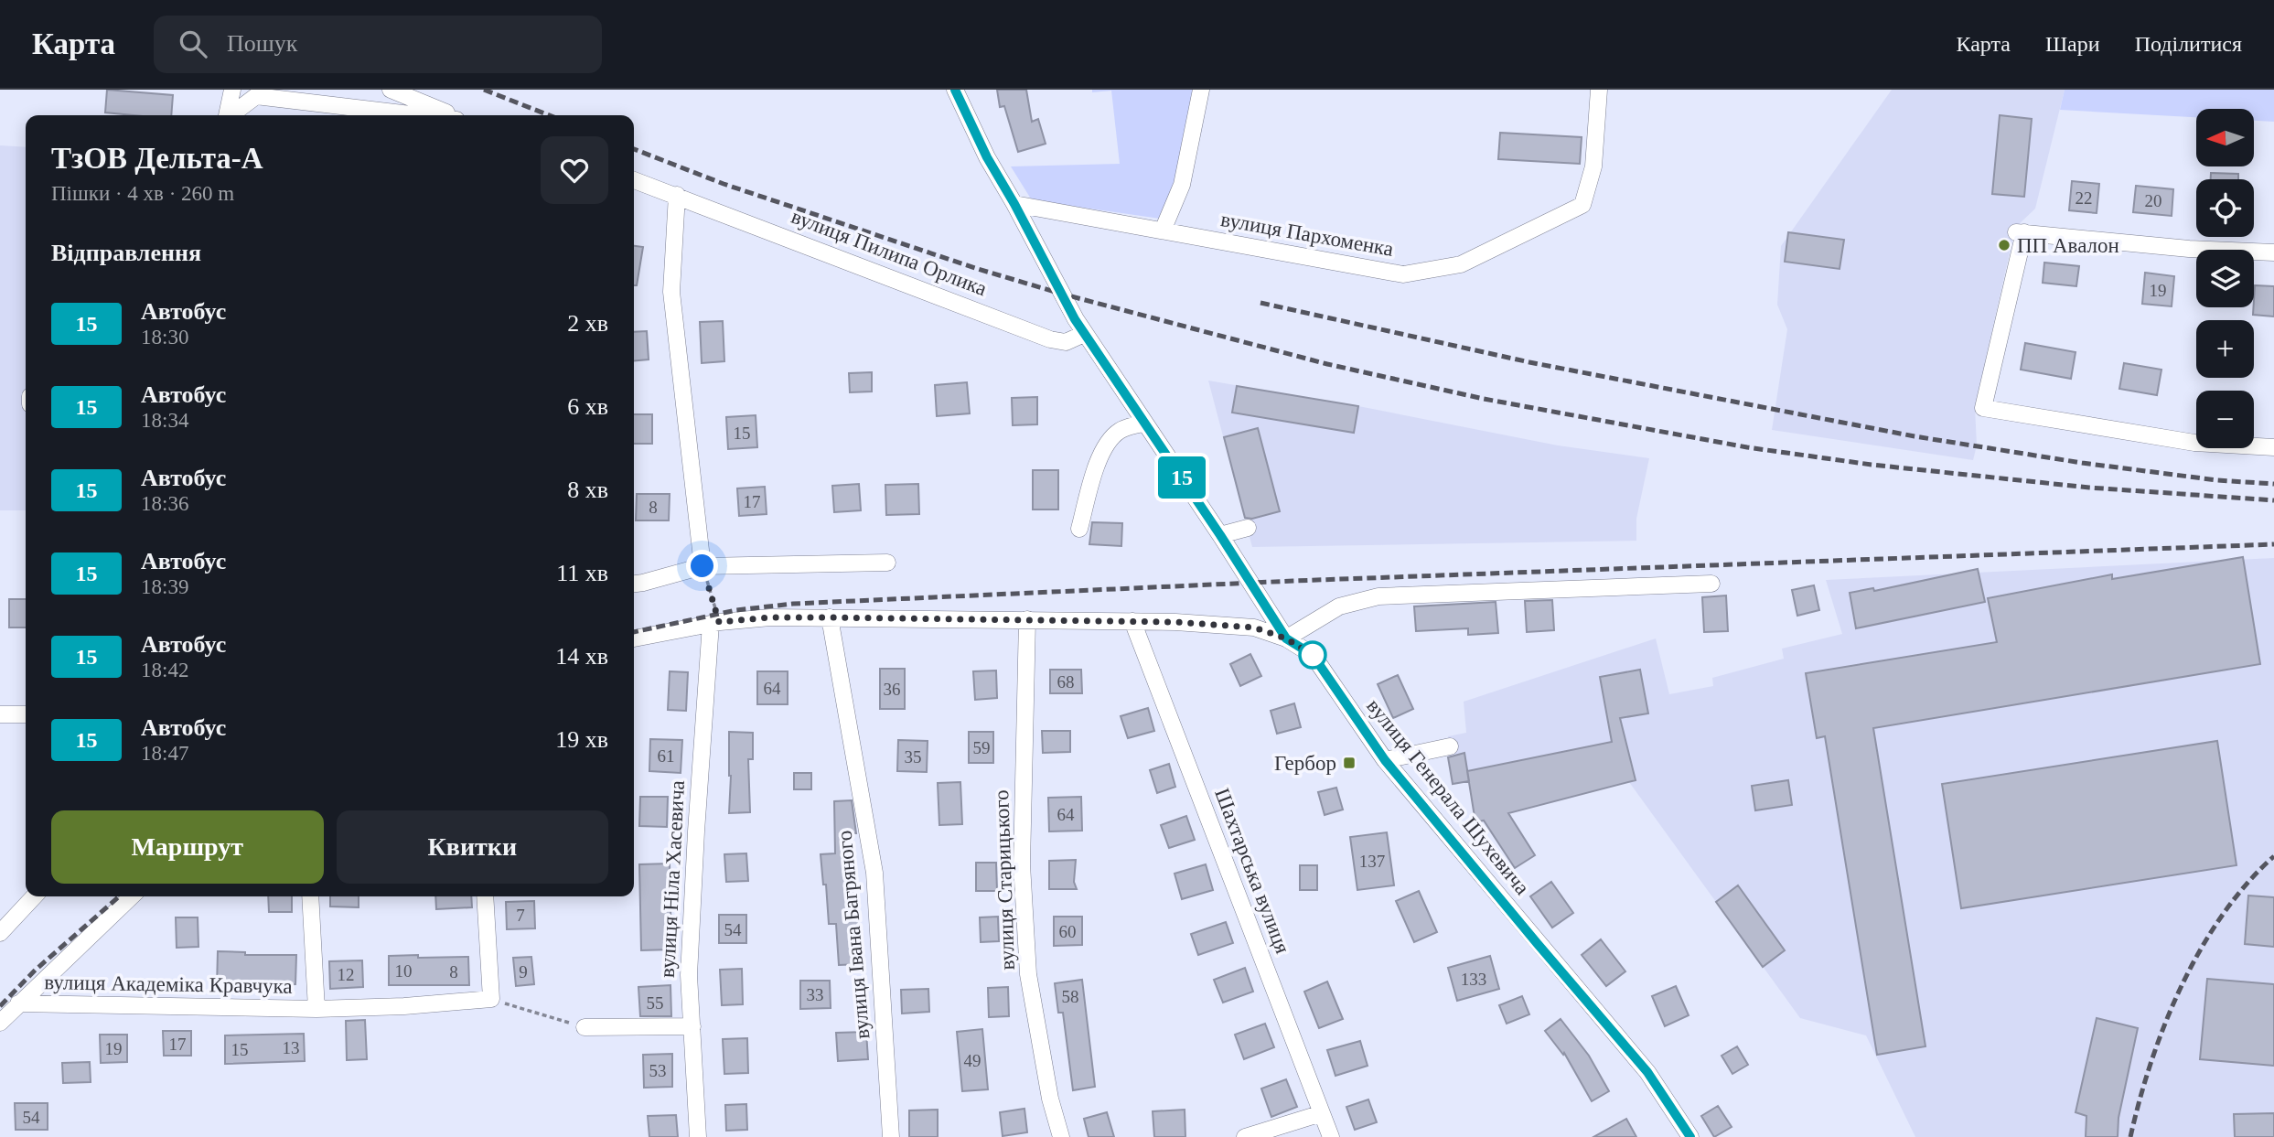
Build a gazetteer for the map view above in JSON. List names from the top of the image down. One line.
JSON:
{"streets":{"street":["вулиця Пархоменка","вулиця Пилипа Орлика","вулиця Генерала Шухевича","Шахтарська вулиця","вулиця Ніла Хасевича","вулиця Старицького","вулиця Івана Багряного","вулиця Академіка Кравчука"]},"crossings":[["вулиця Пархоменка","вулиця Генерала Шухевича"],["вулиця Пилипа Орлика","вулиця Генерала Шухевича"]],"places":{"other":["ПП Авалон"],"transit":["Гербор"]},"lines":["bus line 15"],"house_numbers":["22","20","19","15","17","8","68","64","36","59","61","35","64","137","7","54","60","10","8","9","12","133","33","58","55","17","13","19","15","49","53","54"],"north":"left","page":{"header":"Карта","search":"Пошук","nav":["Карта","Шари","Поділитися"],"on_map":"15","map_buttons":["+","−"],"heading":[["ТзОВ Дельта-А","Пішки · 4 хв · 260 m"],"Відправлення"],"list":[{"mark":"15","name":"Автобус","note":"18:30","value":"2 хв"},{"mark":"15","name":"Автобус","note":"18:34","value":"6 хв"},{"mark":"15","name":"Автобус","note":"18:36","value":"8 хв"},{"mark":"15","name":"Автобус","note":"18:39","value":"11 хв"},{"mark":"15","name":"Автобус","note":"18:42","value":"14 хв"},{"mark":"15","name":"Автобус","note":"18:47","value":"19 хв"}],"buttons":["Маршрут","Квитки"]}}
